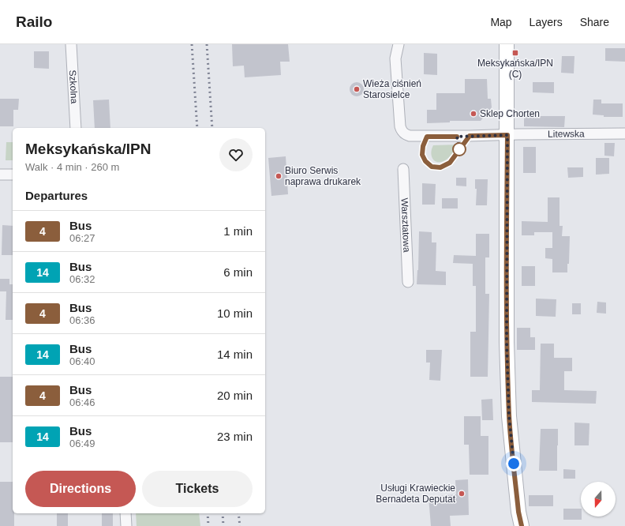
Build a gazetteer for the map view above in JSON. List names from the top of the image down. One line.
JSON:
{"streets":{"street":["Szkolna","Litewska","Warsztatowa"]},"places":{"transit":["Meksykańska/IPN (C)"],"other":["Wieża ciśnień Starosielce","Sklep Chorten","Biuro Serwis naprawa drukarek","Usługi Krawieckie Bernadeta Deputat"]},"lines":["bus line 4"],"north":"bottom","page":{"header":"Railo","nav":["Map","Layers","Share"],"heading":[["Meksykańska/IPN","Walk · 4 min · 260 m"],"Departures"],"list":[{"mark":"4","name":"Bus","note":"06:27","value":"1 min"},{"mark":"14","name":"Bus","note":"06:32","value":"6 min"},{"mark":"4","name":"Bus","note":"06:36","value":"10 min"},{"mark":"14","name":"Bus","note":"06:40","value":"14 min"},{"mark":"4","name":"Bus","note":"06:46","value":"20 min"},{"mark":"14","name":"Bus","note":"06:49","value":"23 min"}],"buttons":["Directions","Tickets"]}}
